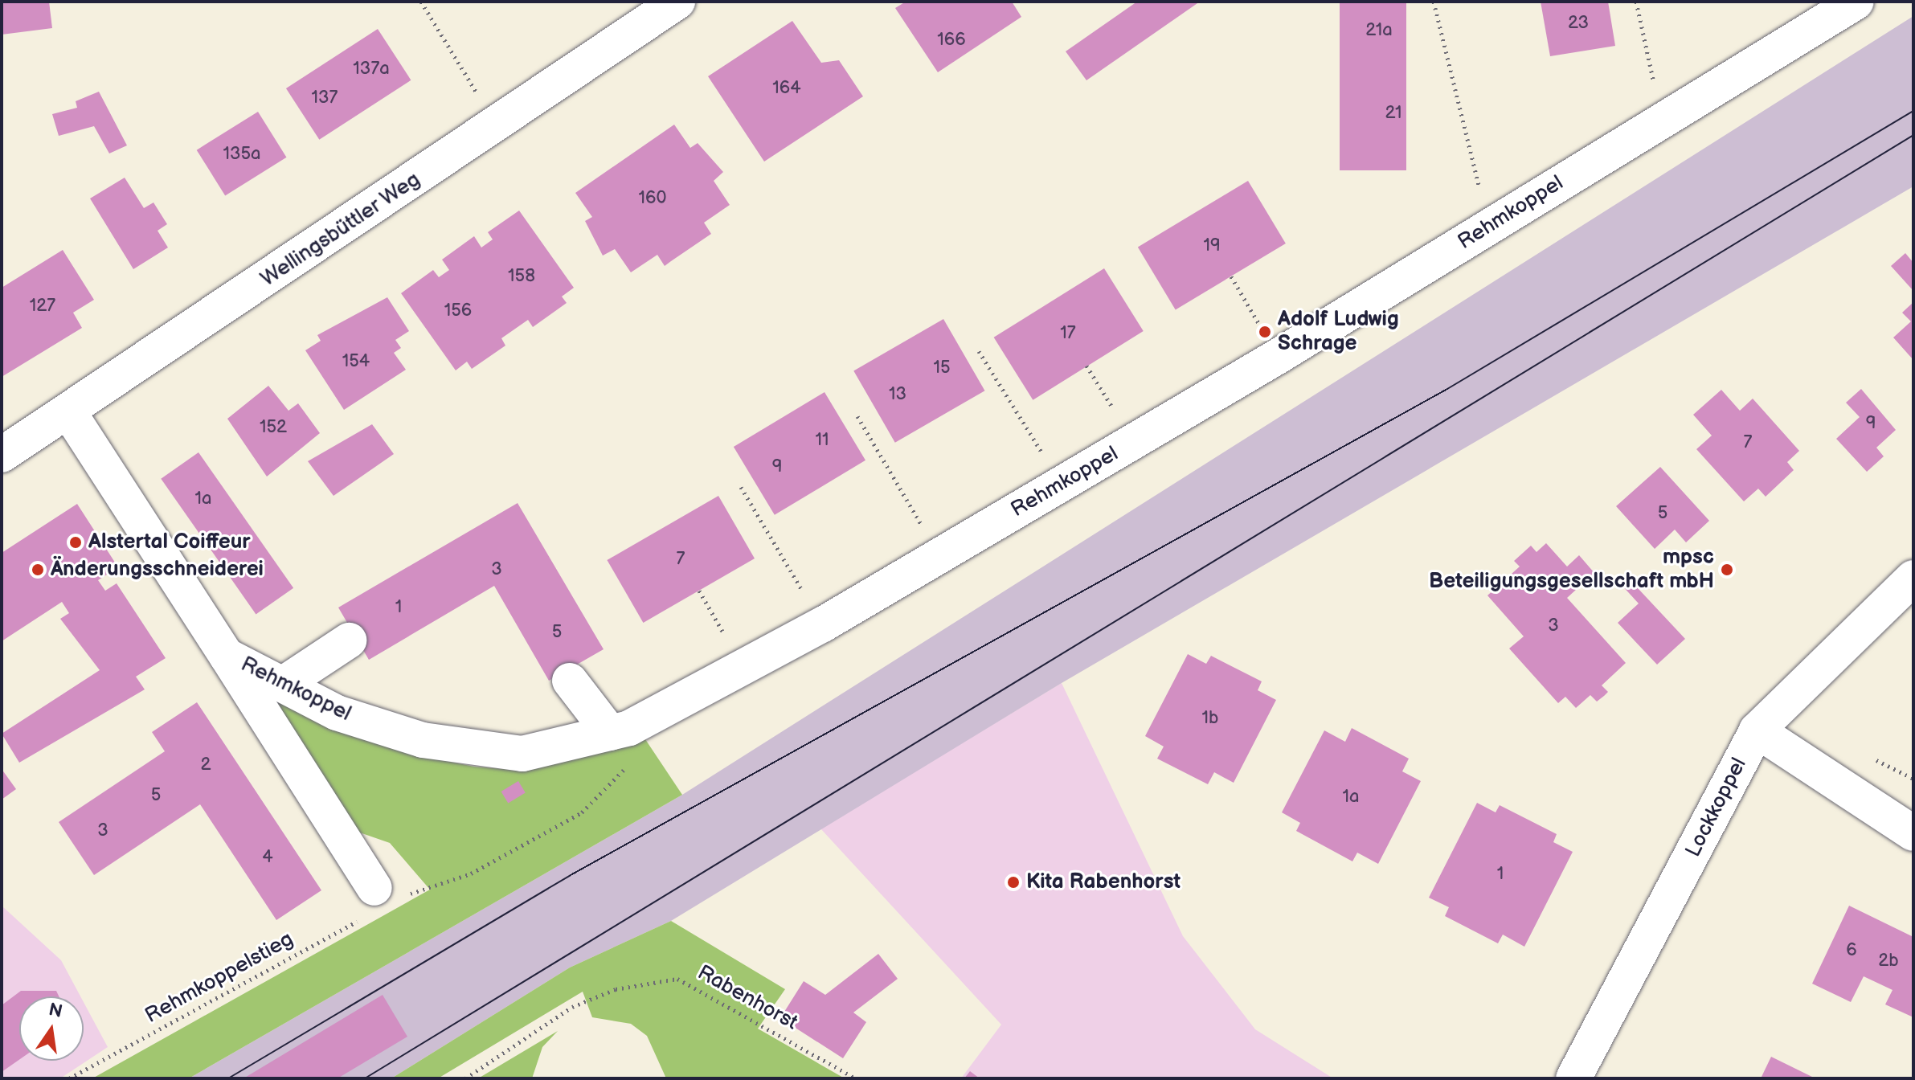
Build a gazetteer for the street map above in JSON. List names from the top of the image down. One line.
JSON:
{"streets":{"street":["Rehmkoppel","Wellingsbüttler Weg","Lockkoppel"],"path":["Rehmkoppelstieg","Rabenhorst"]},"crossings":[["Rehmkoppel","Wellingsbüttler Weg"],["Rehmkoppel","Rehmkoppelstieg"]],"places":["Adolf Ludwig Schrage","Alstertal Coiffeur","Änderungsschneiderei","mpsc Beteiligungsgesellschaft mbH","Kita Rabenhorst"],"house_numbers":["23","21a","166","137a","164","137","21","135a","160","19","158","127","156","17","154","15","13","9","152","11","7","9","1a","5","7","3","1","3","5","1b","2","5","1a","3","4","1","6","2b"],"north":"top"}
